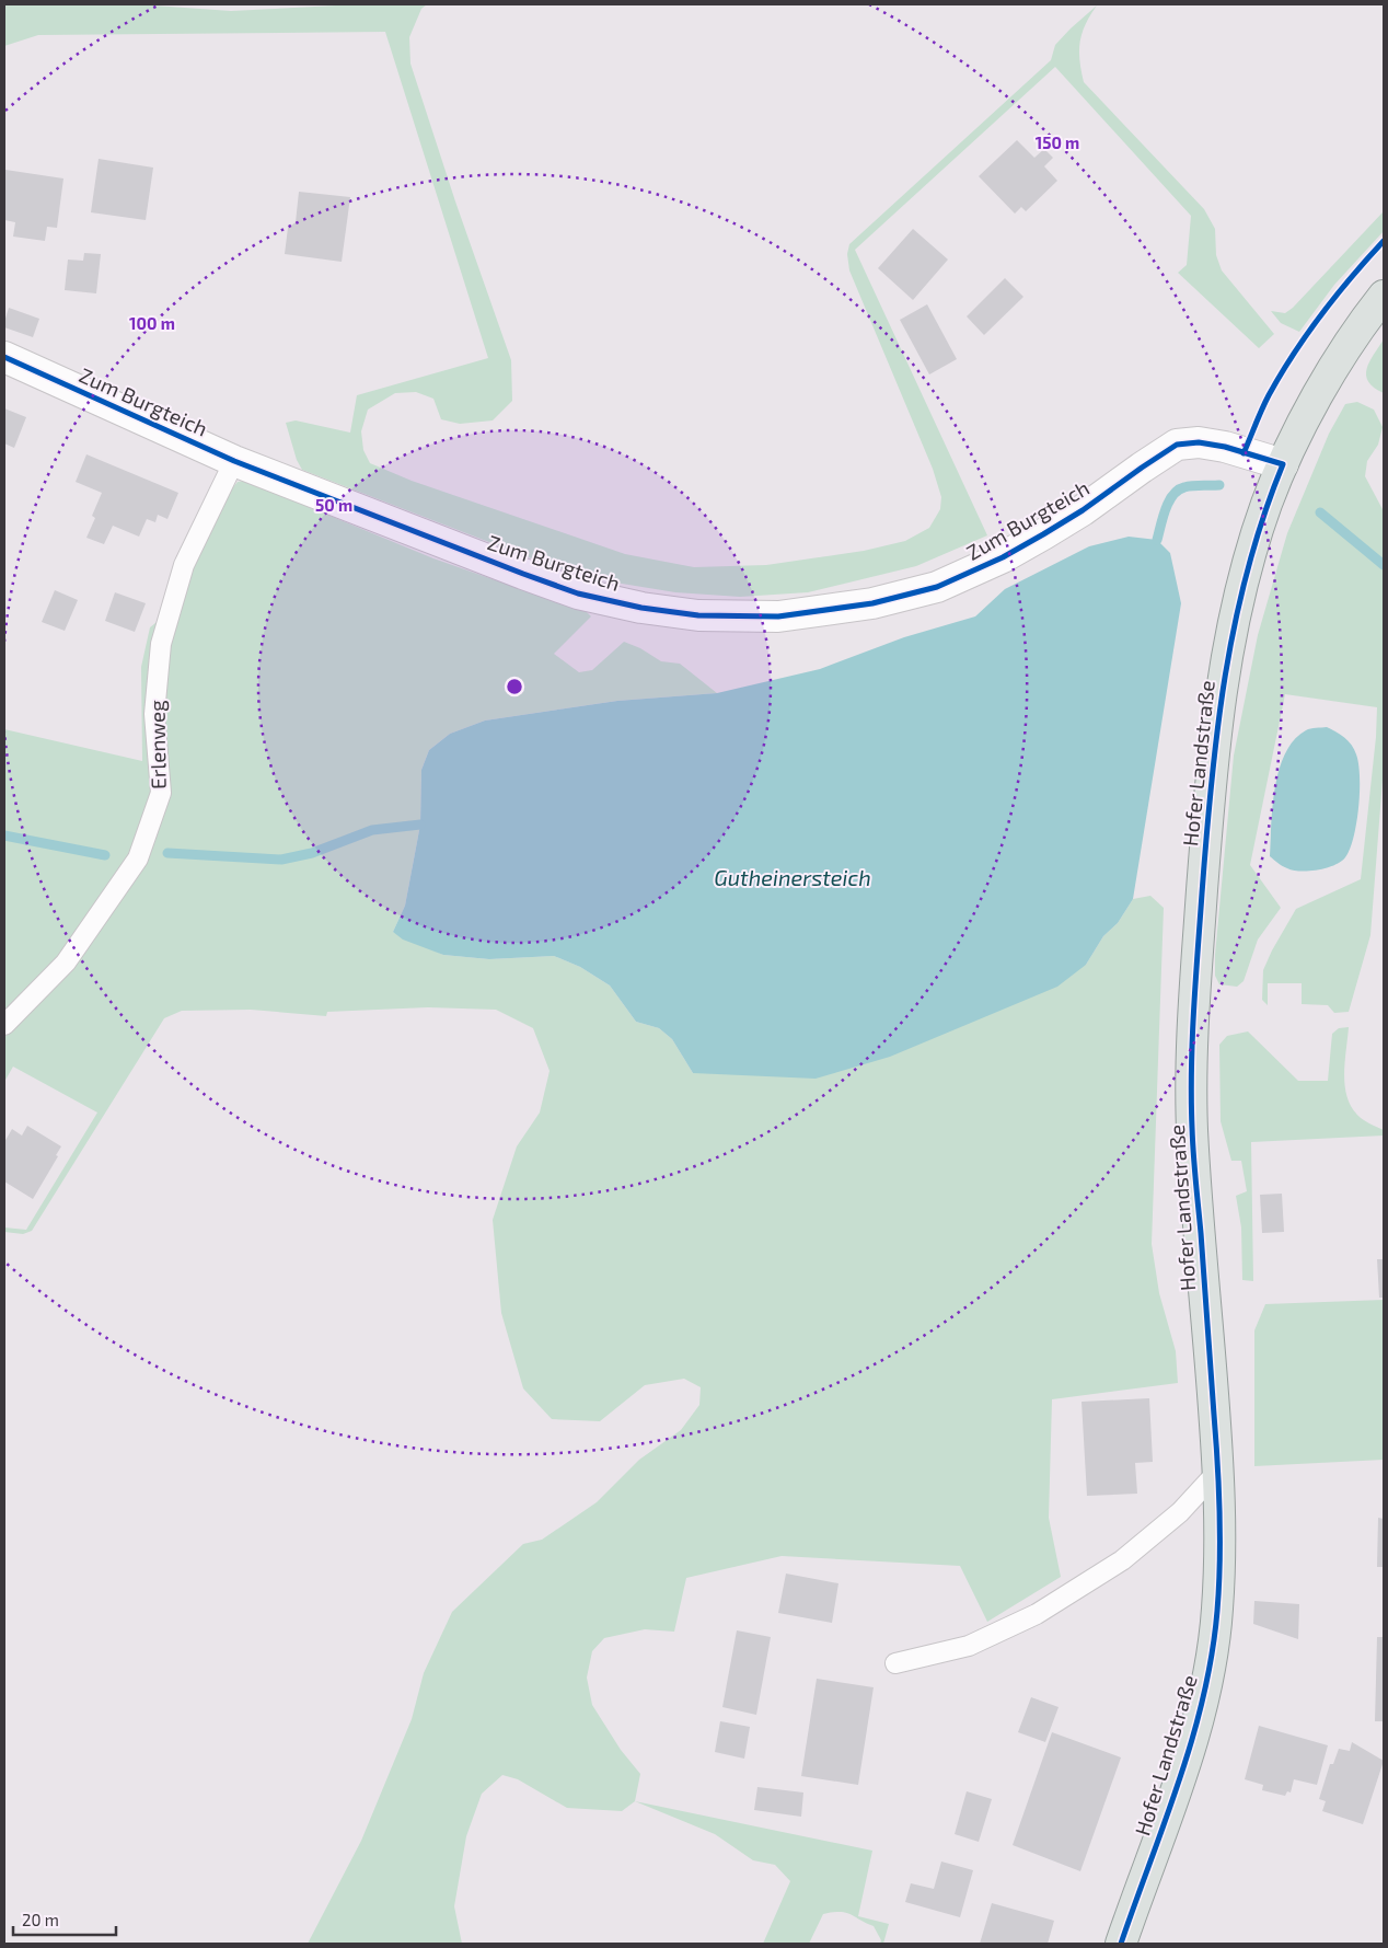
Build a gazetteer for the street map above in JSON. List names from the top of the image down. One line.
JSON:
{"streets":{"main road":["Hofer Landstraße"],"street":["Zum Burgteich"],"lane":["Erlenweg"]},"crossings":[["Zum Burgteich","Erlenweg"],["Zum Burgteich","Hofer Landstraße"]],"water":["Gutheinersteich"],"scale_bar":"20 m","rings":["150 m","100 m","50 m"]}
